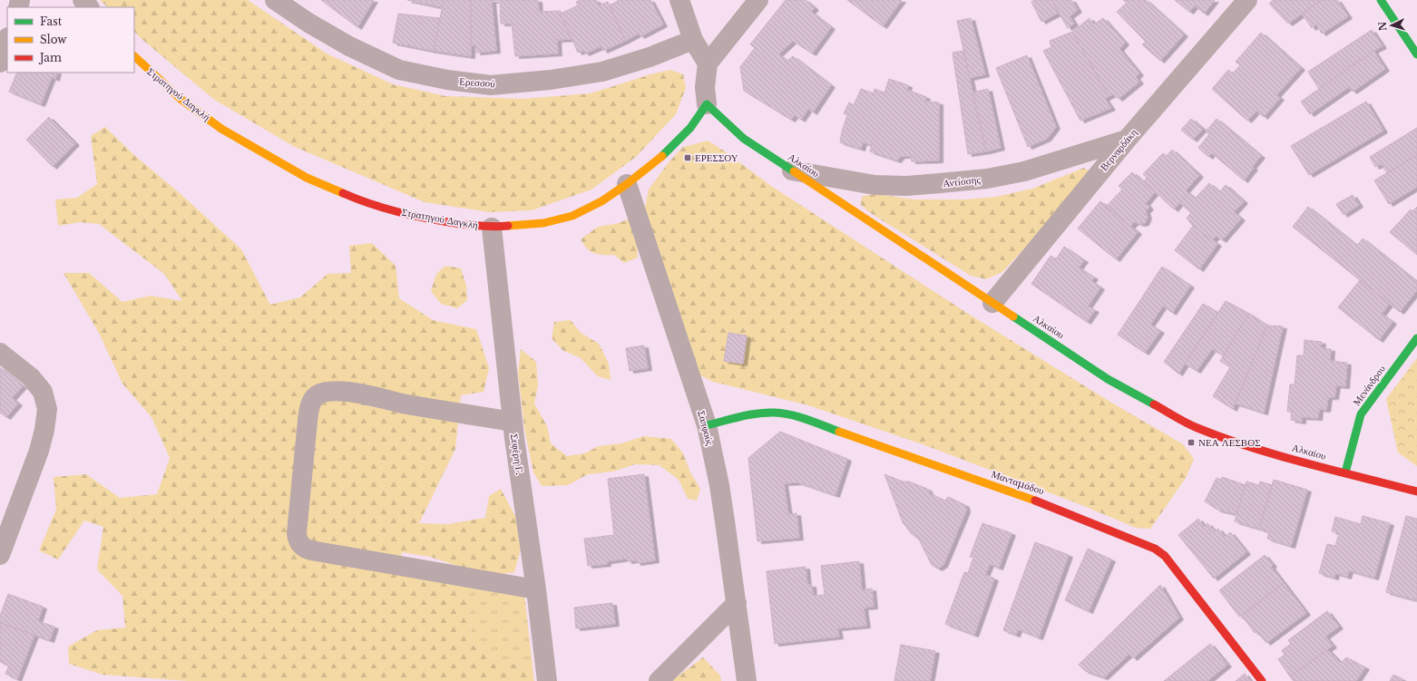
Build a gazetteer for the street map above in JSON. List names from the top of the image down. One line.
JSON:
{"streets":{"street":["Ερεσσού","Στρατηγού Δαγκλή","Βερναρδάκη","Αλκαίου","Αντίσσης","Μενάνδρου","Σαπφούς","Σεφέρη Γ.","Μανταμάδου"]},"crossings":[["Στρατηγού Δαγκλή","Αλκαίου"],["Στρατηγού Δαγκλή","Σαπφούς"],["Στρατηγού Δαγκλή","Σεφέρη Γ."],["Βερναρδάκη","Αλκαίου"],["Βερναρδάκη","Αντίσσης"],["Αλκαίου","Αντίσσης"],["Αλκαίου","Μενάνδρου"],["Σαπφούς","Μανταμάδου"]],"places":{"transit":["ΕΡΕΣΣΟΥ","ΝΕΑ ΛΕΣΒΟΣ"]},"legend":["Fast","Slow","Jam"],"north":"left"}
